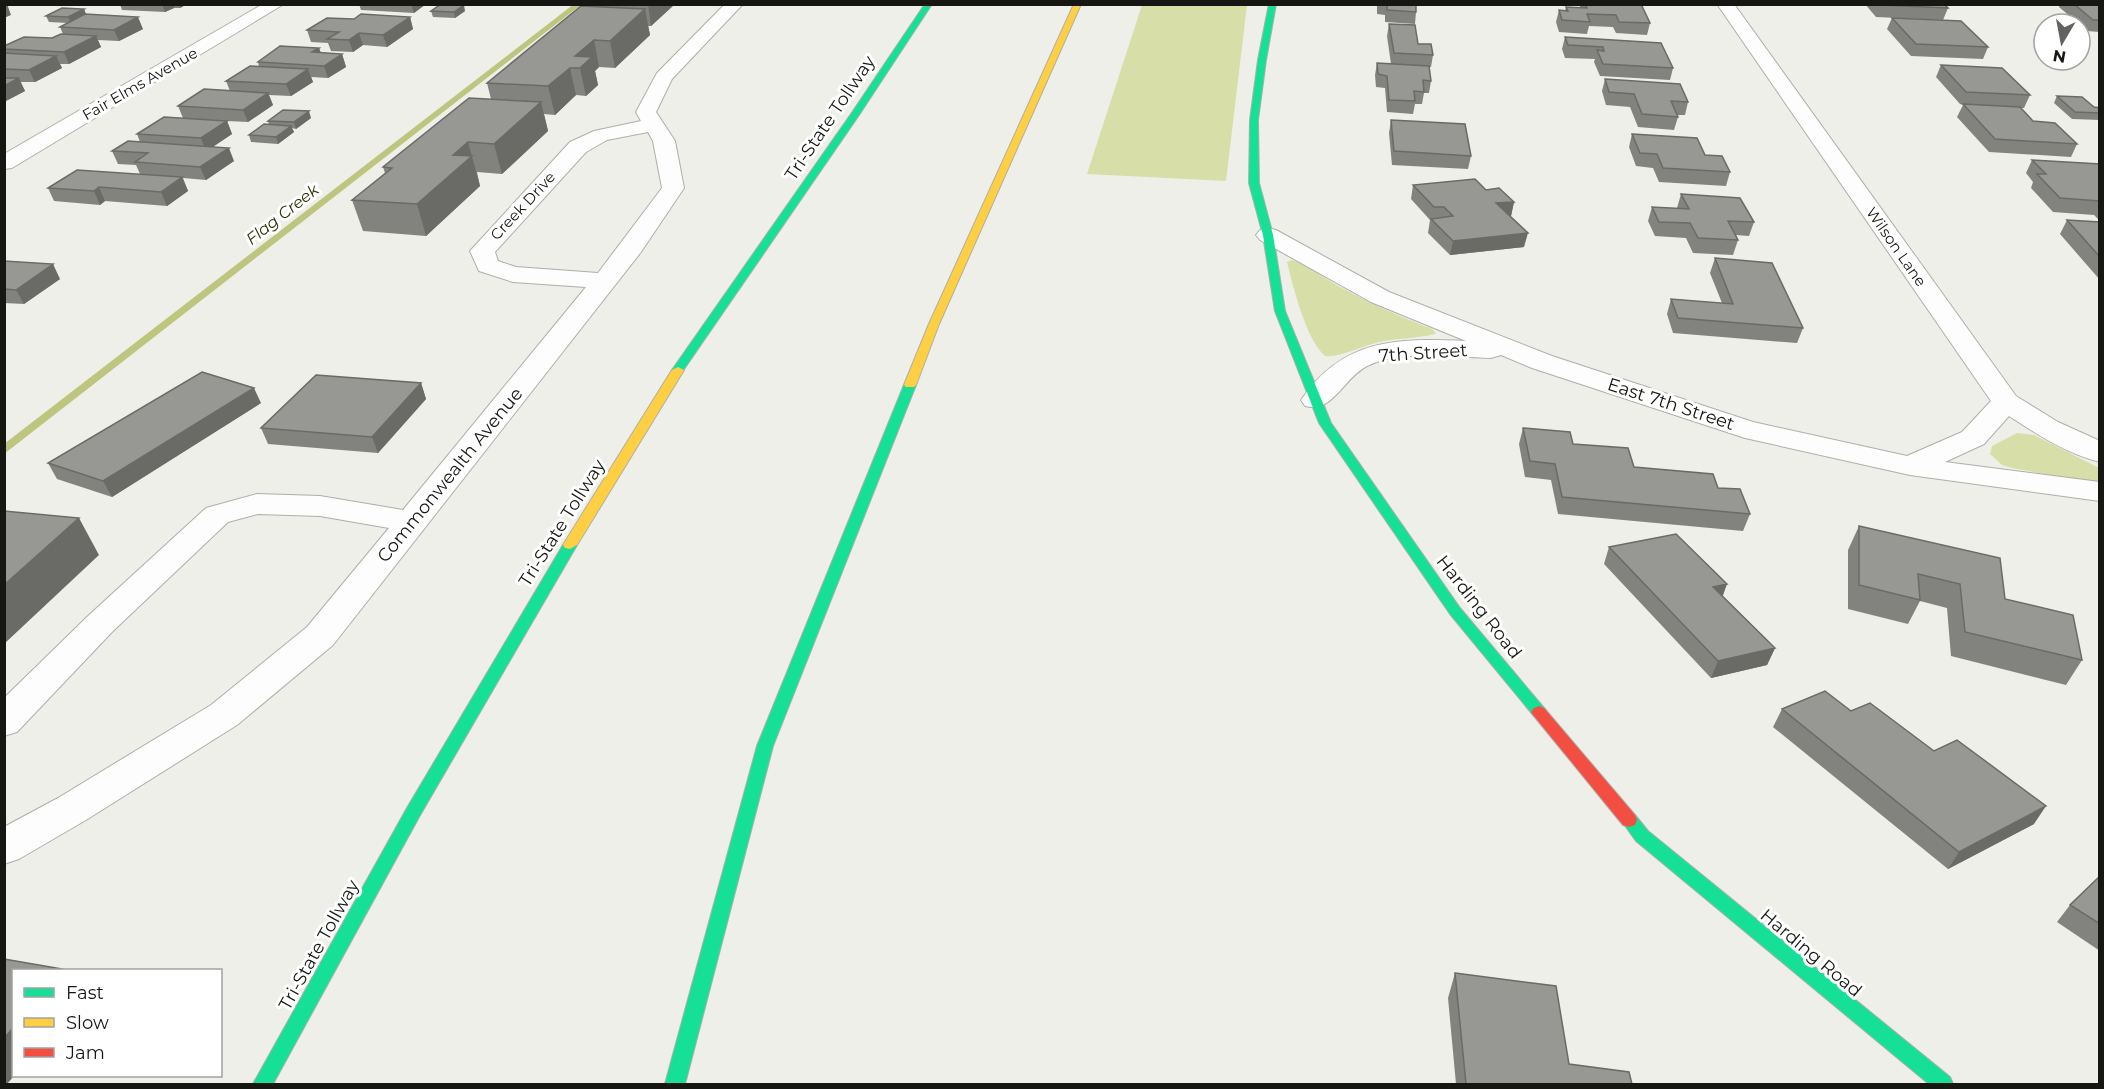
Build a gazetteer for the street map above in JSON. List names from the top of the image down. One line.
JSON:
{"streets":{"main road":["Tri-State Tollway","Harding Road"],"street":["Fair Elms Avenue","Creek Drive","Wilson Lane","7th Street","East 7th Street","Commonwealth Avenue"]},"crossings":[["Creek Drive","Commonwealth Avenue"],["7th Street","East 7th Street"],["7th Street","Harding Road"],["East 7th Street","Harding Road"]],"water":["Flag Creek"],"legend":["Fast","Slow","Jam"],"north":"bottom"}
